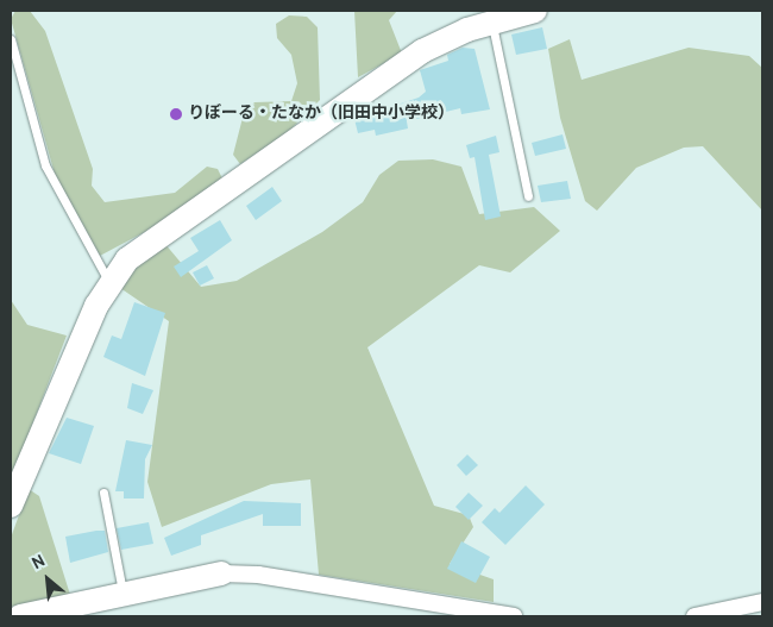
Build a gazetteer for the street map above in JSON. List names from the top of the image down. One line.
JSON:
{"places":["りぼーる・たなか（旧田中小学校）"],"north":"top left"}
